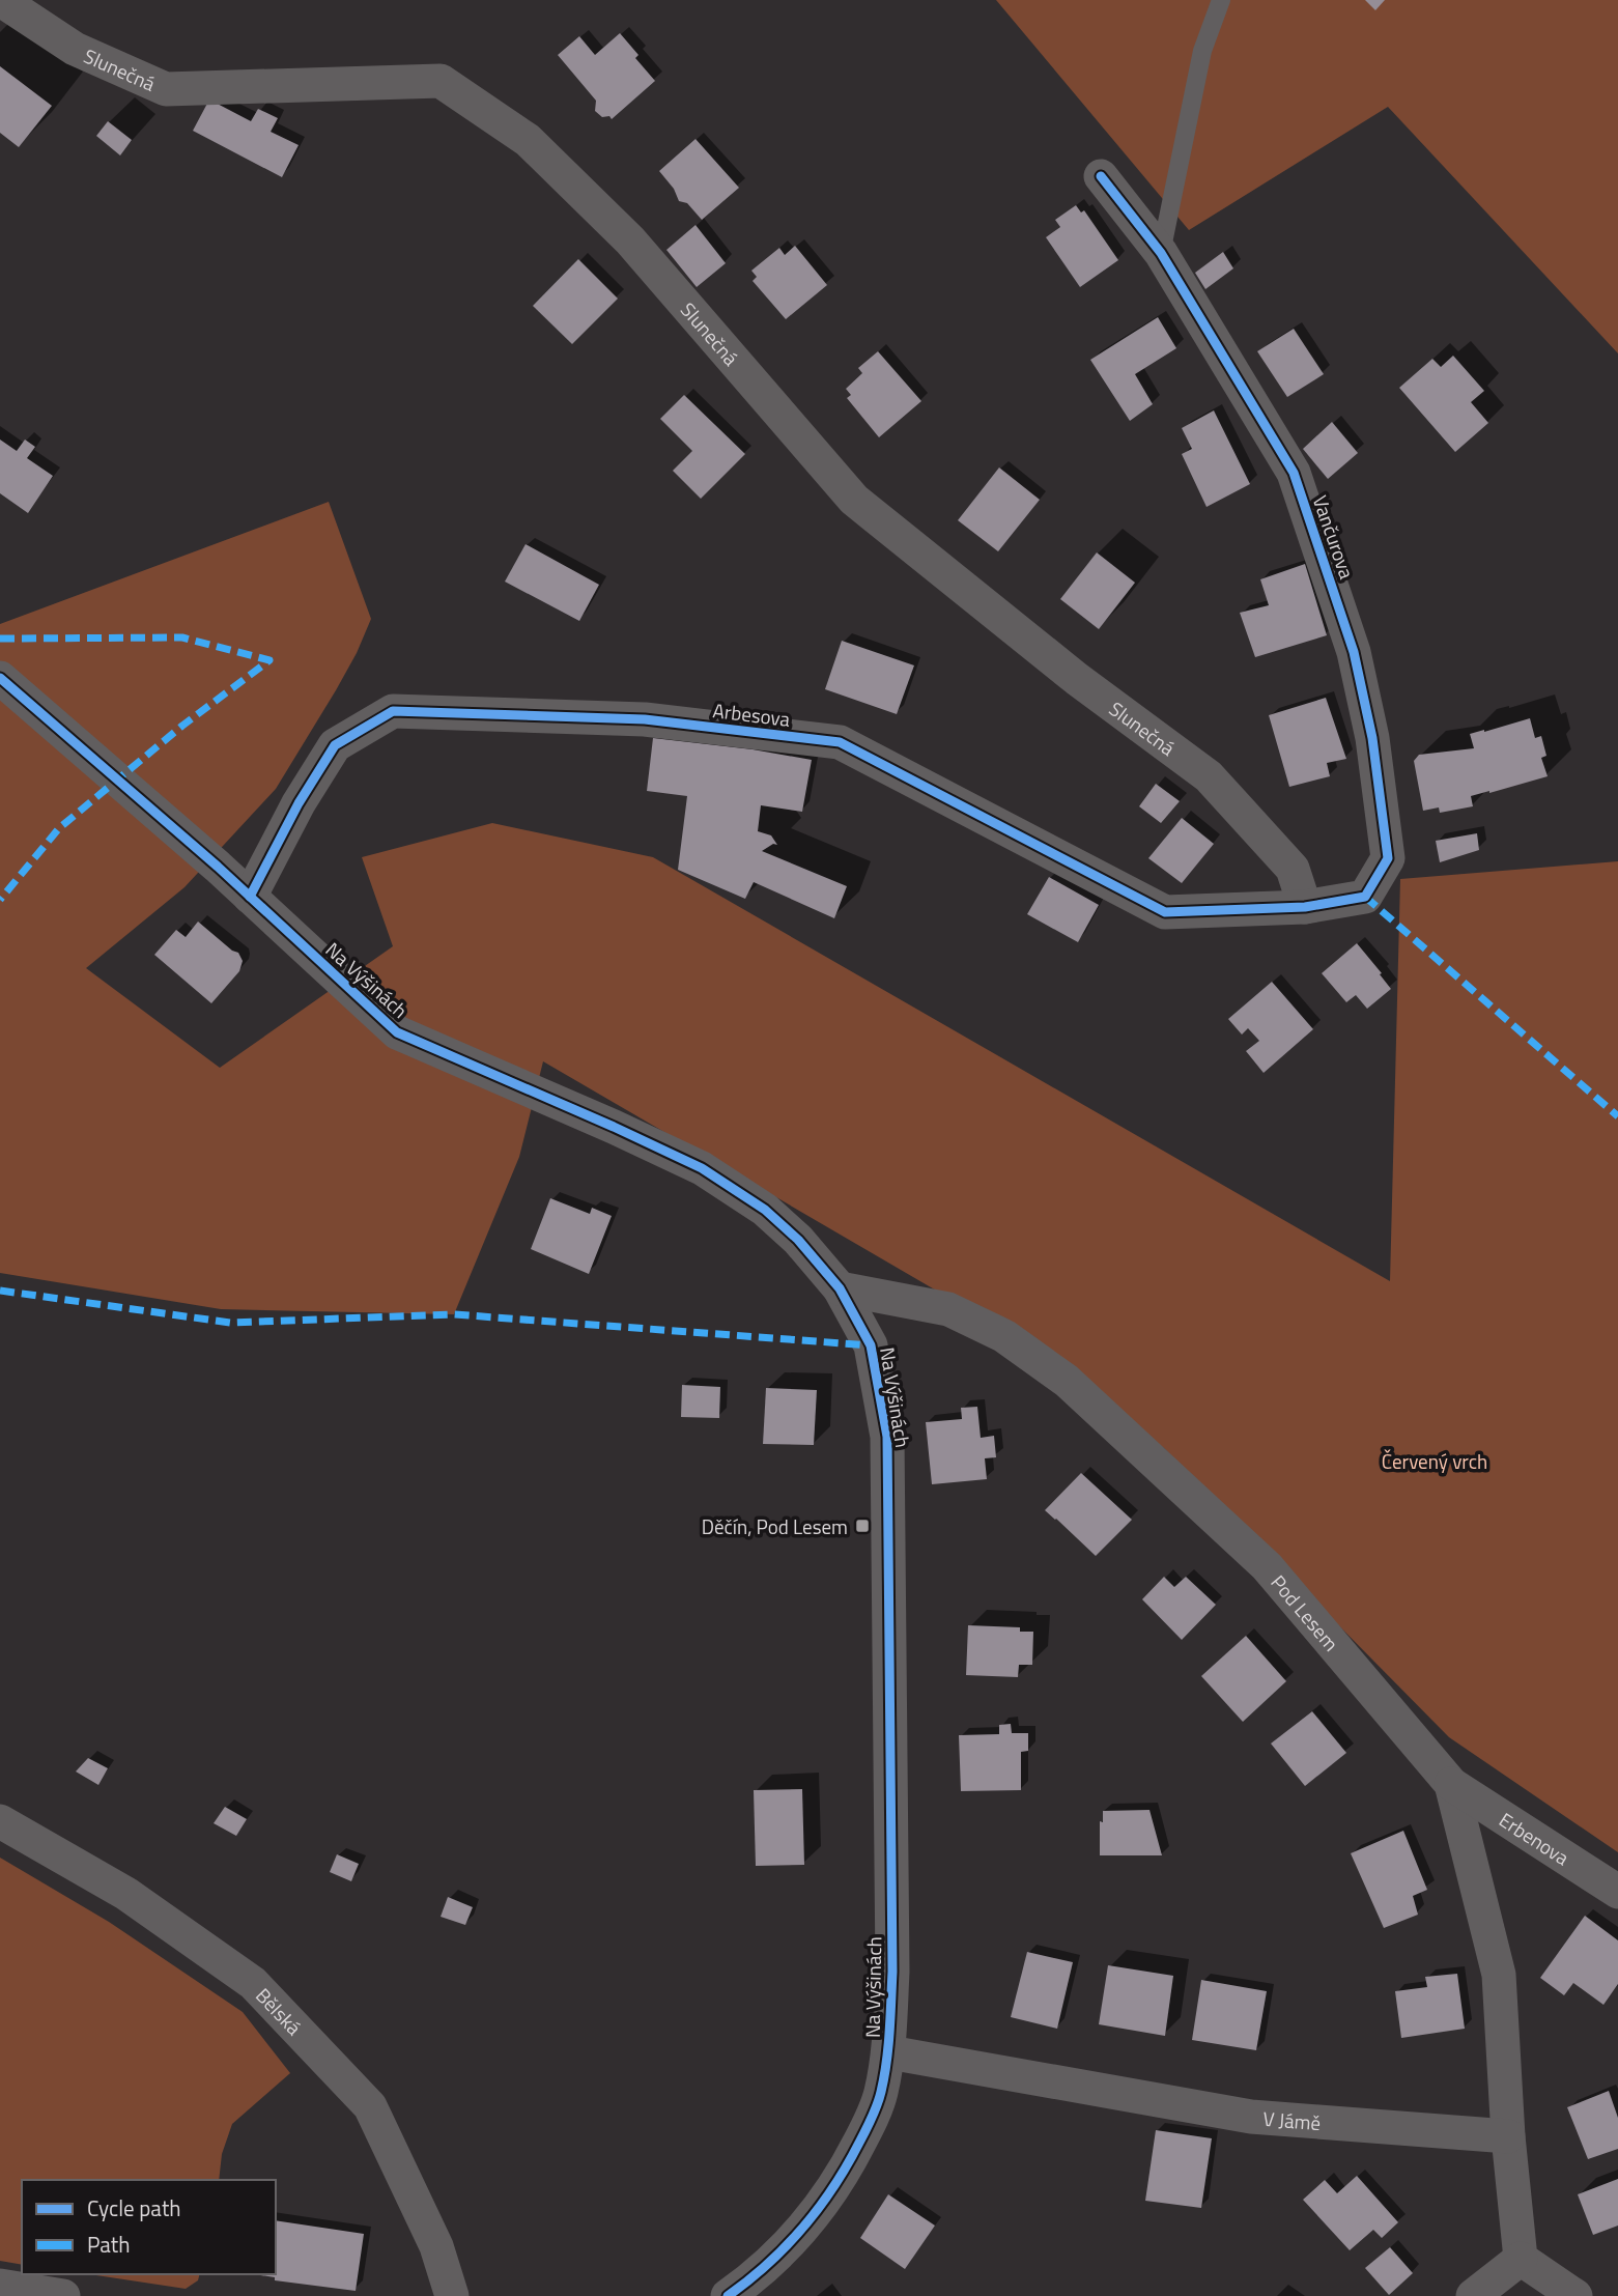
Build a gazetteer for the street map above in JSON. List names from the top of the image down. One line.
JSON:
{"streets":{"street":["Slunečná","Vančurova","Arbesova","Na Výšinách","Pod Lesem","Erbenova","Bělská","V Jámě"]},"crossings":[["Slunečná","Vančurova"],["Slunečná","Arbesova"],["Vančurova","Arbesova"],["Arbesova","Na Výšinách"],["Na Výšinách","Pod Lesem"],["Na Výšinách","V Jámě"],["Pod Lesem","Erbenova"],["Pod Lesem","V Jámě"]],"parks":["Červený vrch"],"places":{"transit":["Děčín, Pod Lesem"]},"legend":["Cycle path","Path"]}
